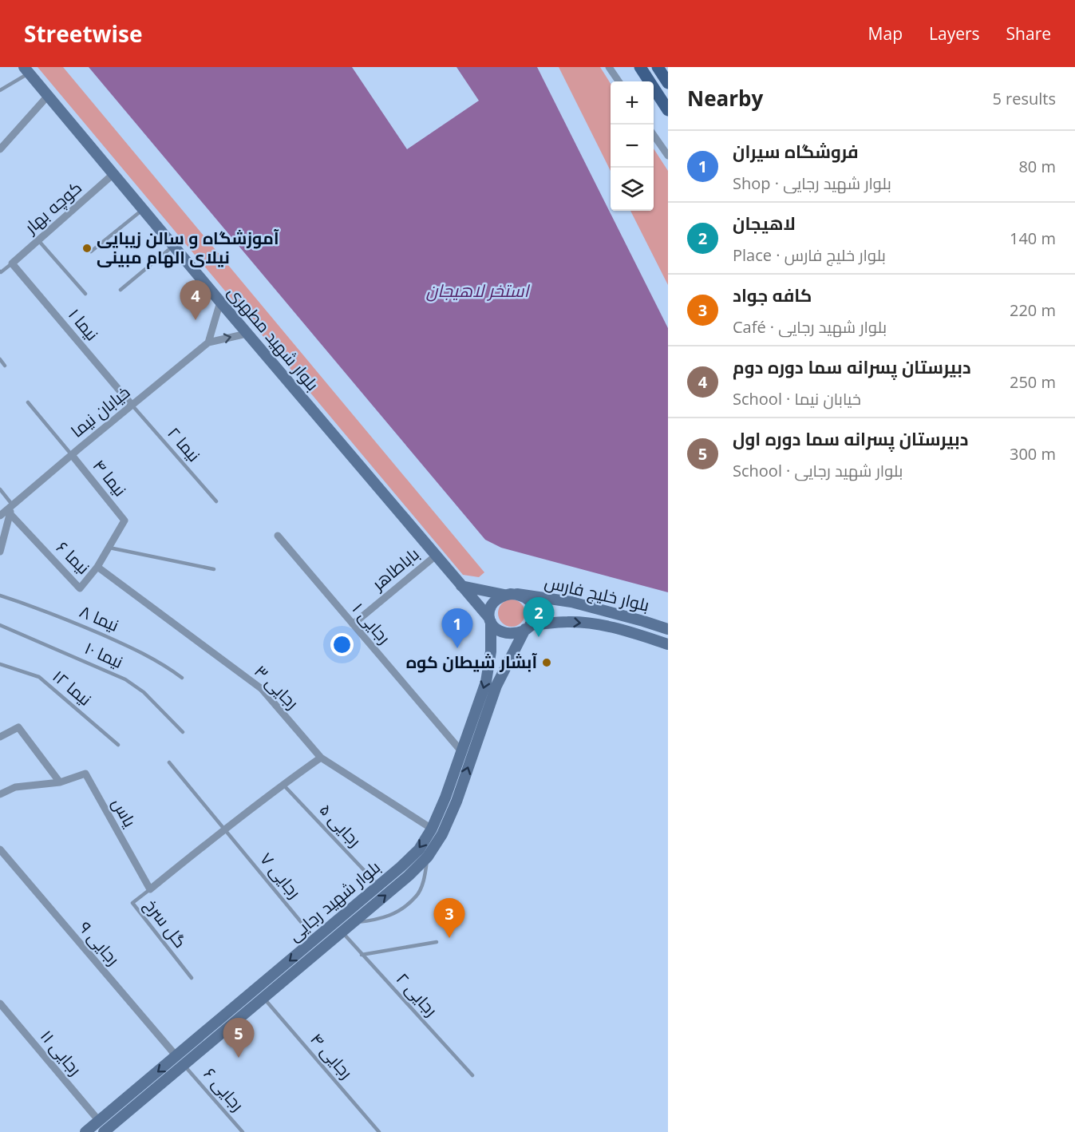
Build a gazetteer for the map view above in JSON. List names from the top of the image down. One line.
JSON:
{"streets":{"main road":["بلوار شهید مطهری","بلوار خلیج فارس","بلوار شهید رجایی"],"street":["کوچه بهار","نیما ۱","خیابان نیما","نیما ۴","نیما ۶","باباطاهر","رجایی ۱","رجایی ۳","یاس","رجایی ۹","رجایی ۱۱"],"lane":["نیما ۲","نیما ۸","نیما ۱۰","نیما ۱۲","رجایی ۵","رجایی ۷","گل سرخ","رجایی ۲","رجایی ۴","رجایی ۶"]},"crossings":[["کوچه بهار","نیما ۱"],["کوچه بهار","بلوار شهید مطهری"],["نیما ۱","خیابان نیما"],["نیما ۱","نیما ۲"],["بلوار شهید مطهری","خیابان نیما"],["بلوار شهید مطهری","باباطاهر"],["بلوار شهید مطهری","بلوار خلیج فارس"],["بلوار شهید مطهری","بلوار شهید رجایی"],["خیابان نیما","نیما ۲"],["خیابان نیما","نیما ۴"],["نیما ۴","نیما ۶"],["نیما ۶","رجایی ۳"],["باباطاهر","رجایی ۱"],["بلوار خلیج فارس","بلوار شهید رجایی"],["رجایی ۱","بلوار شهید رجایی"],["رجایی ۳","بلوار شهید رجایی"],["یاس","گل سرخ"],["رجایی ۵","بلوار شهید رجایی"],["رجایی ۷","بلوار شهید رجایی"],["بلوار شهید رجایی","رجایی ۹"],["بلوار شهید رجایی","رجایی ۲"],["بلوار شهید رجایی","رجایی ۱۱"],["بلوار شهید رجایی","رجایی ۴"],["بلوار شهید رجایی","رجایی ۶"]],"water":["استخر لاهیجان"],"places":["آموزشگاه و سالن زیبایی نیلای الهام مبینی","آبشار شیطان کوه"],"page":{"header":"Streetwise","nav":["Map","Layers","Share"],"heading":["Nearby","5 results"],"map_buttons":["+","−"],"list":[{"mark":"1","name":"فروشگاه سیران","note":"Shop · بلوار شهید رجایی","value":"80 m"},{"mark":"2","name":"لاهيجان","note":"Place · بلوار خلیج فارس","value":"140 m"},{"mark":"3","name":"کافه جواد","note":"Café · بلوار شهید رجایی","value":"220 m"},{"mark":"4","name":"دبیرستان پسرانه سما دوره دوم","note":"School · خیابان نیما","value":"250 m"},{"mark":"5","name":"دبیرستان پسرانه سما دوره اول","note":"School · بلوار شهید رجایی","value":"300 m"}],"pins":["4","2","1","3","5"]}}
